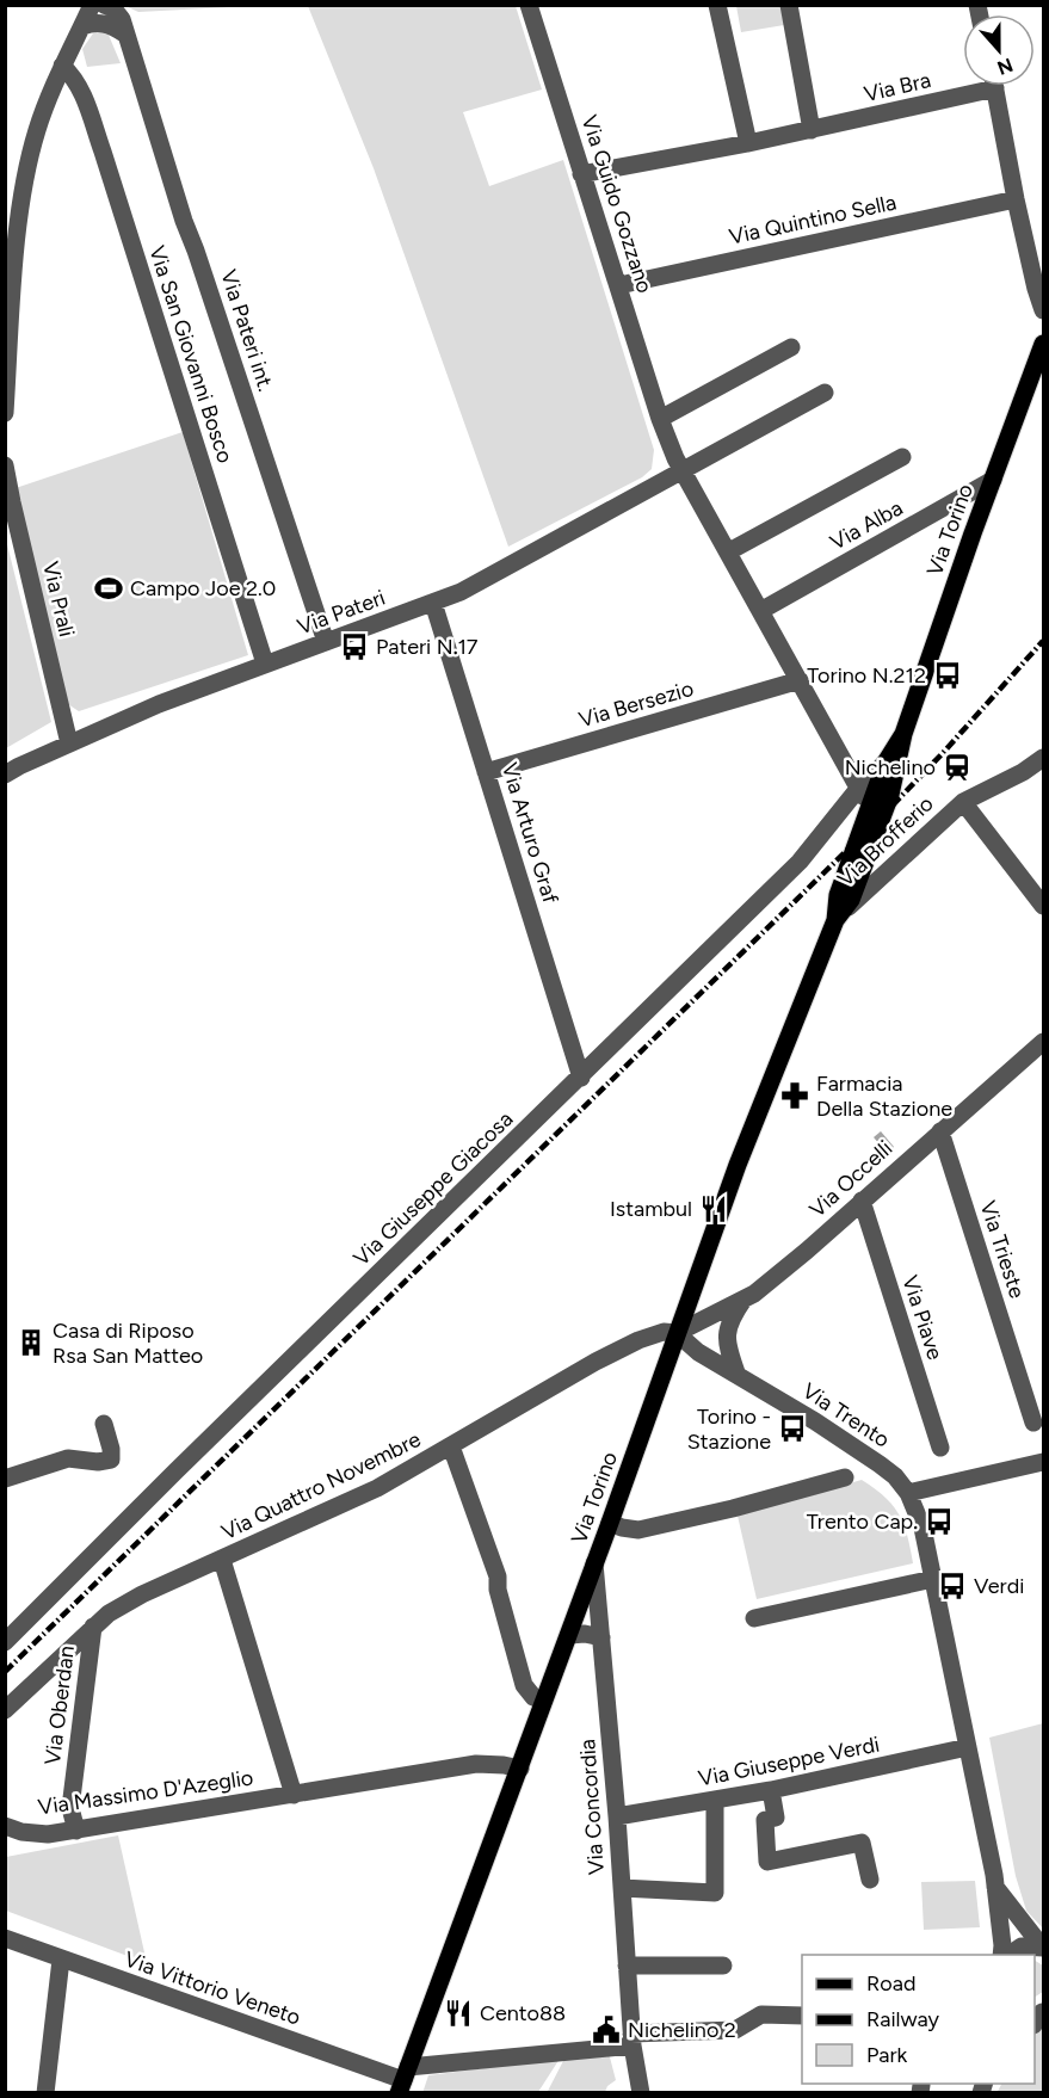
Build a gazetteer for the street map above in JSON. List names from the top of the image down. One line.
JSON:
{"streets":{"main road":["Via Torino"],"street":["Via Bra","Via Guido Gozzano","Via Quintino Sella","Via Pateri int.","Via San Giovanni Bosco","Via Alba","Via Prali","Via Pateri","Via Bersezio","Via Arturo Graf","Via Brofferio","Via Occelli","Via Giuseppe Giacosa","Via Trieste","Via Piave","Via Trento","Via Quattro Novembre","Via Oberdan","Via Giuseppe Verdi","Via Massimo D'Azeglio","Via Concordia","Via Vittorio Veneto"]},"crossings":[["Via Bra","Via Guido Gozzano"],["Via Guido Gozzano","Via Quintino Sella"],["Via Guido Gozzano","Via Alba"],["Via Guido Gozzano","Via Torino"],["Via Guido Gozzano","Via Pateri"],["Via Guido Gozzano","Via Bersezio"],["Via Guido Gozzano","Via Giuseppe Giacosa"],["Via Pateri int.","Via Pateri"],["Via San Giovanni Bosco","Via Pateri"],["Via Alba","Via Torino"],["Via Torino","Via Brofferio"],["Via Torino","Via Occelli"],["Via Torino","Via Giuseppe Giacosa"],["Via Torino","Via Trento"],["Via Torino","Via Quattro Novembre"],["Via Torino","Via Massimo D'Azeglio"],["Via Torino","Via Concordia"],["Via Torino","Via Vittorio Veneto"],["Via Prali","Via Pateri"],["Via Pateri","Via Arturo Graf"],["Via Bersezio","Via Arturo Graf"],["Via Arturo Graf","Via Giuseppe Giacosa"],["Via Occelli","Via Trieste"],["Via Occelli","Via Piave"],["Via Occelli","Via Trento"],["Via Occelli","Via Quattro Novembre"],["Via Trento","Via Quattro Novembre"],["Via Trento","Via Giuseppe Verdi"],["Via Quattro Novembre","Via Oberdan"],["Via Quattro Novembre","Via Massimo D'Azeglio"],["Via Oberdan","Via Massimo D'Azeglio"],["Via Giuseppe Verdi","Via Concordia"]],"places":{"sports":["Campo Joe 2.0"],"bus stop":["Pateri N.17","Torino N.212","Torino - Stazione","Trento Cap.","Verdi"],"station":["Nichelino"],"pharmacy":["Farmacia Della Stazione"],"restaurant":["Istambul","Cento88"],"building":["Casa di Riposo Rsa San Matteo"],"public building":["Nichelino 2"]},"legend":["Road","Railway","Park"],"north":"bottom"}
